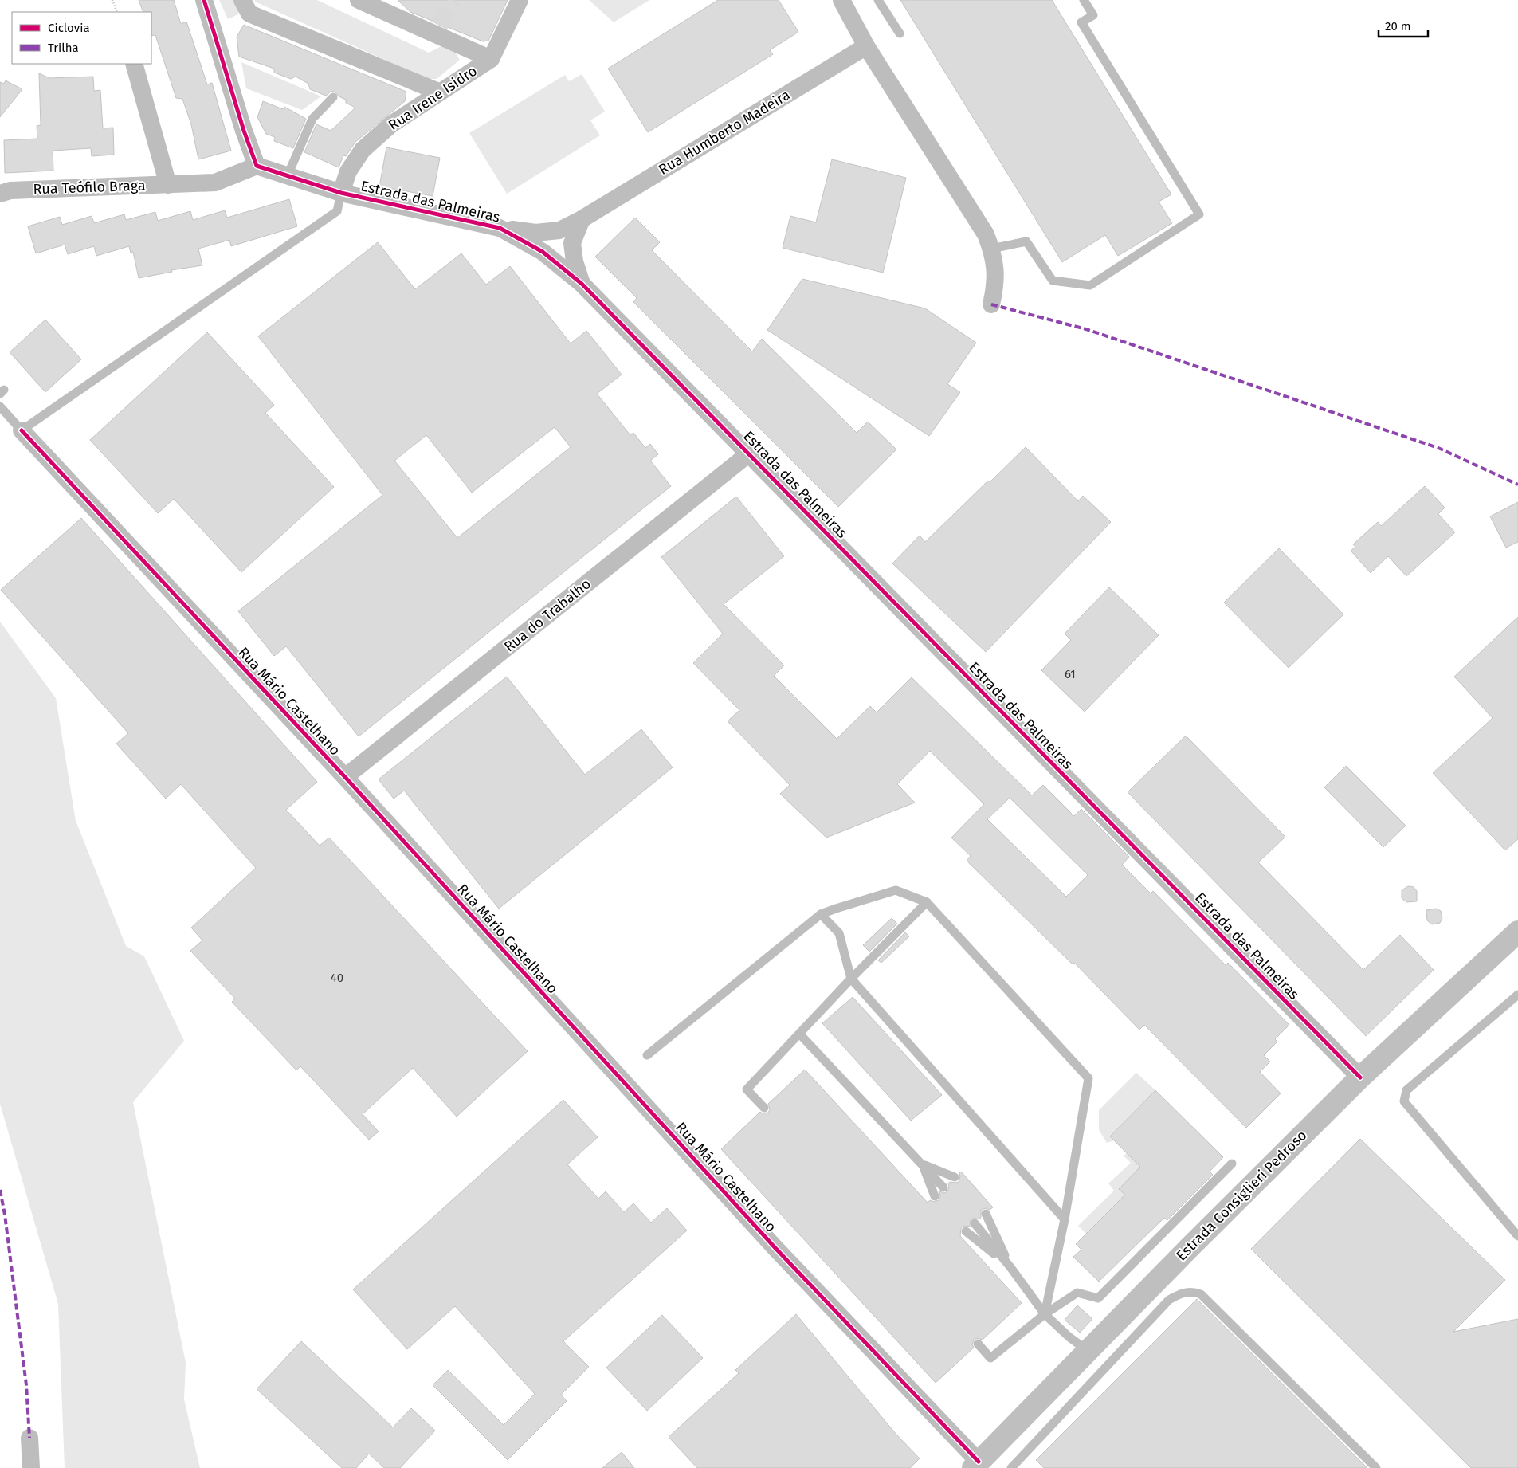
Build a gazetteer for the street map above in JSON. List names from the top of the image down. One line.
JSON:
{"streets":{"main road":["Estrada Consiglieri Pedroso"],"street":["Rua Irene Isidro","Rua Humberto Madeira","Rua Teófilo Braga","Estrada das Palmeiras","Rua do Trabalho","Rua Mário Castelhano"]},"crossings":[["Rua Irene Isidro","Estrada das Palmeiras"],["Rua Humberto Madeira","Estrada das Palmeiras"],["Rua Teófilo Braga","Estrada das Palmeiras"],["Estrada das Palmeiras","Rua do Trabalho"],["Estrada das Palmeiras","Estrada Consiglieri Pedroso"],["Rua do Trabalho","Rua Mário Castelhano"],["Rua Mário Castelhano","Estrada Consiglieri Pedroso"]],"house_numbers":["61","40"],"legend":["Ciclovia","Trilha"],"scale_bar":"20 m"}
